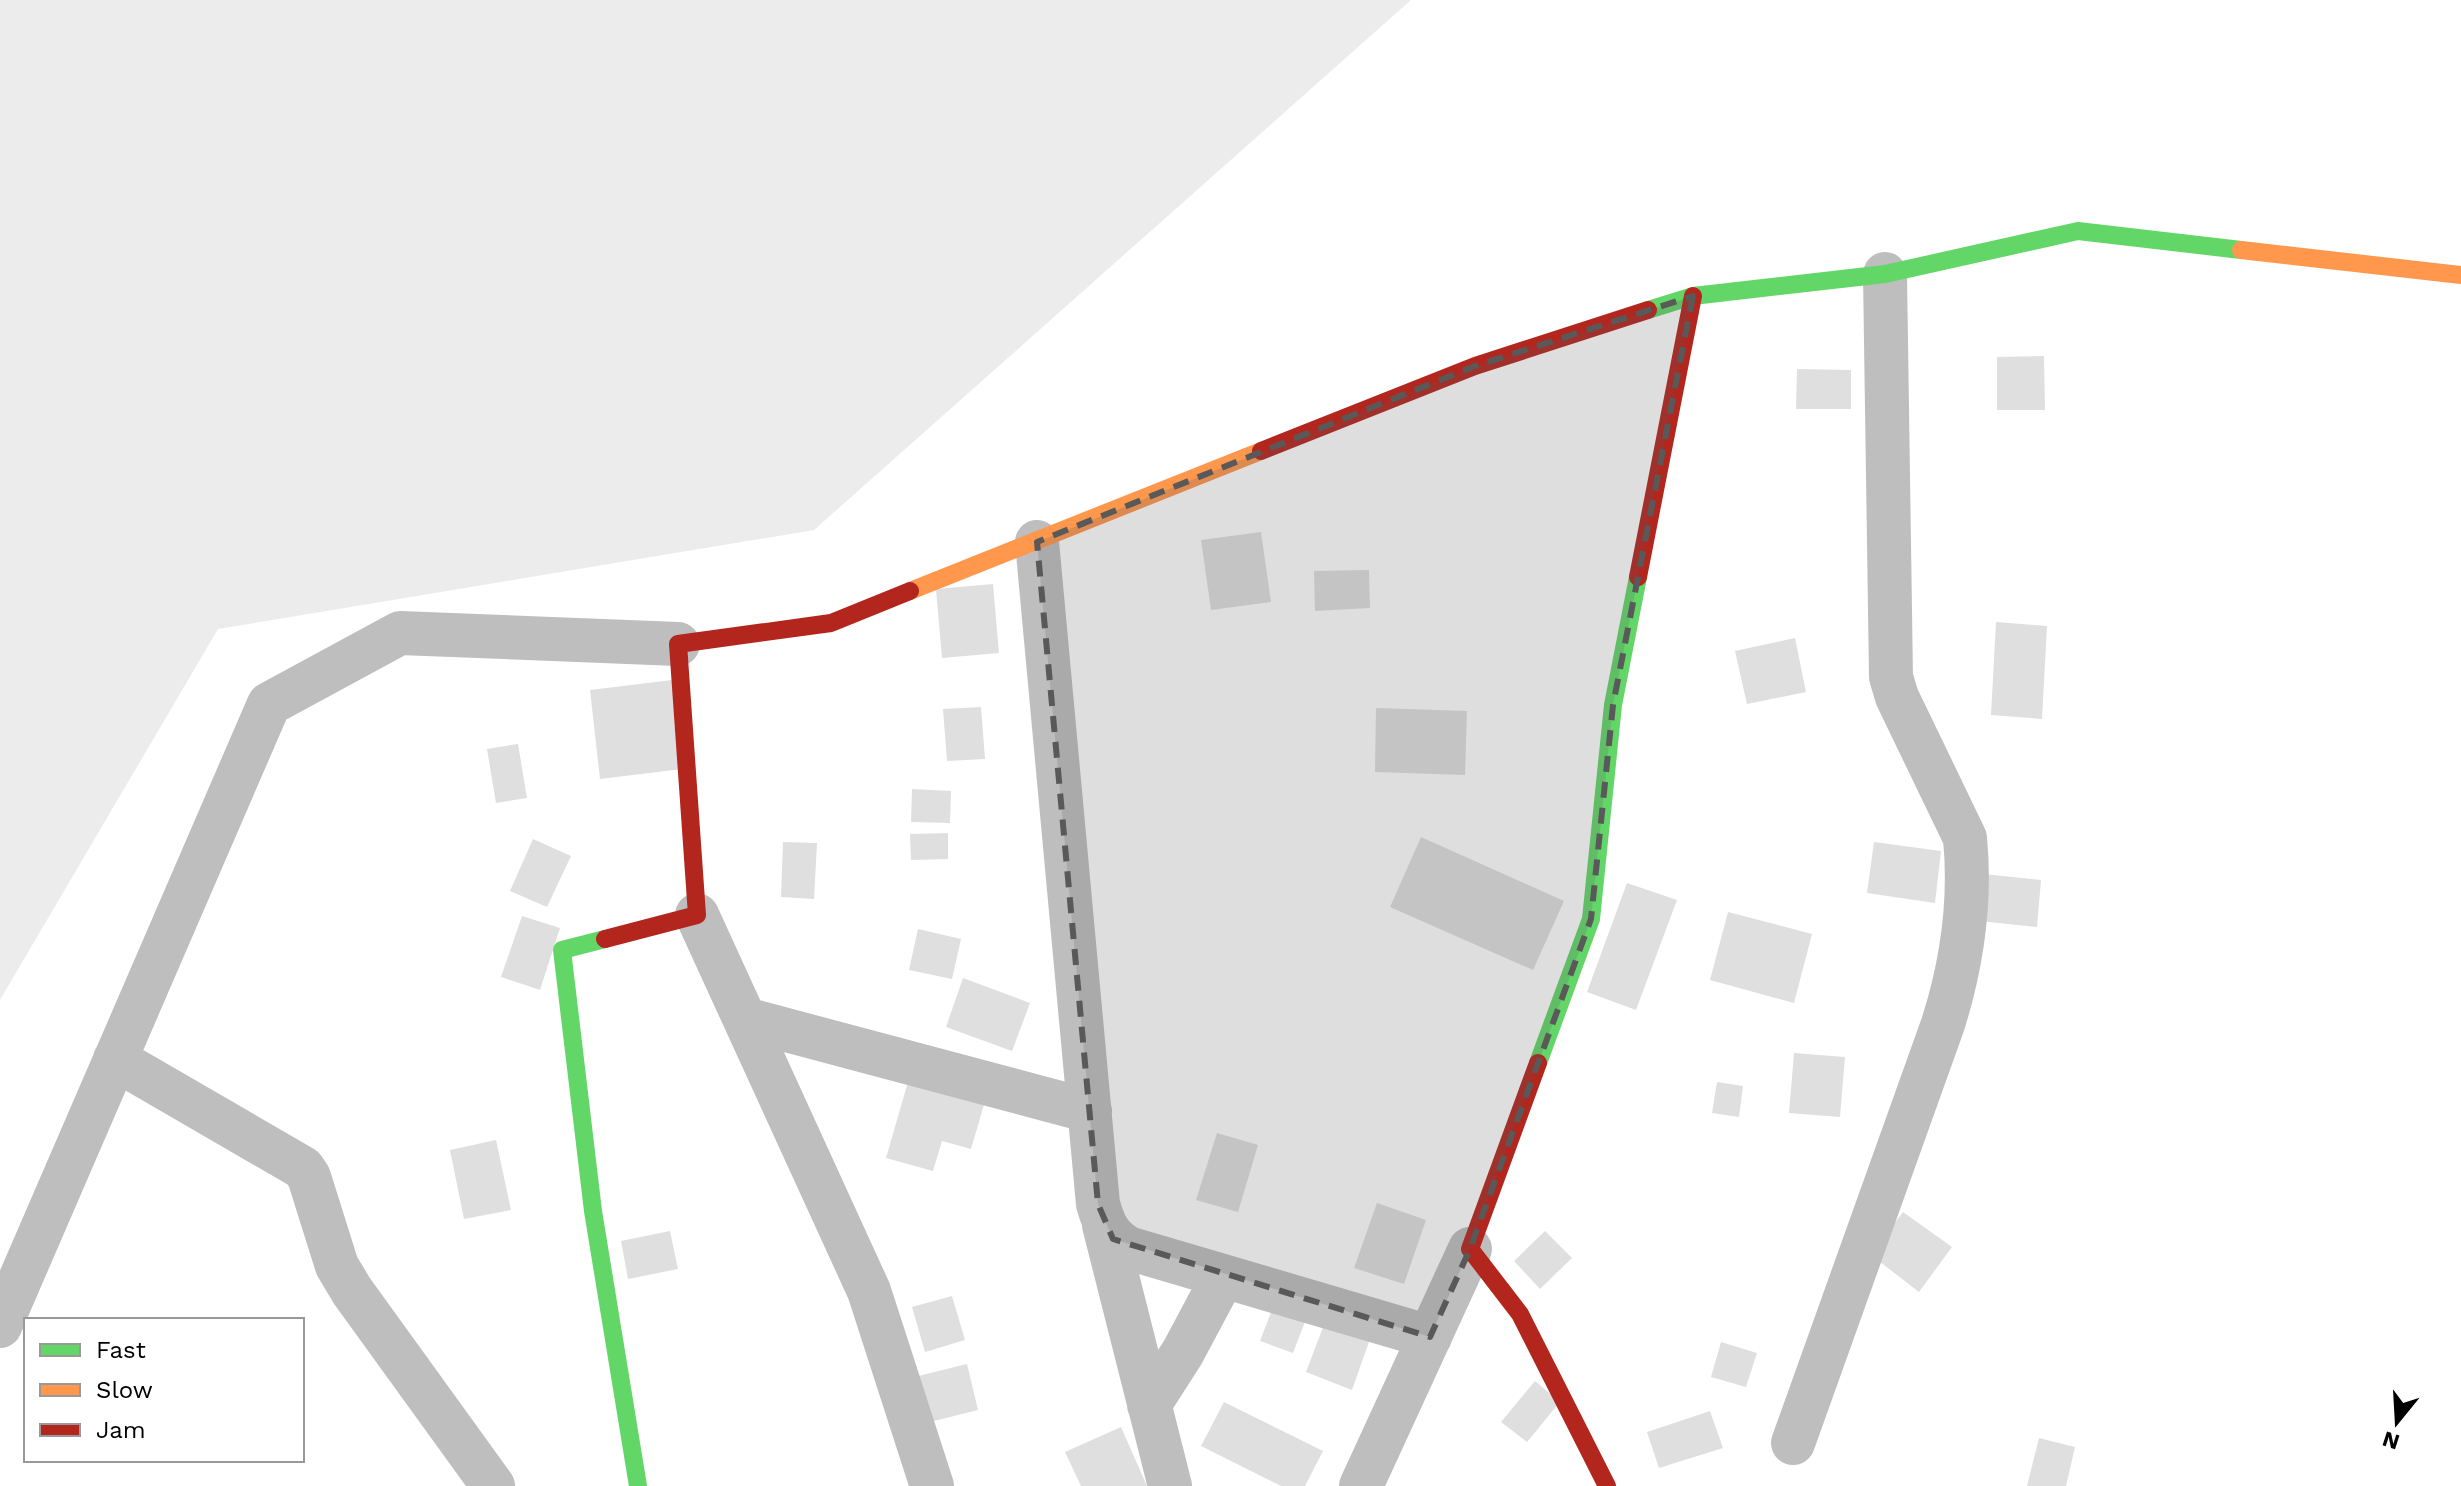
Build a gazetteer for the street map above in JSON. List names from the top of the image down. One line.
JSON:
{"legend":["Fast","Slow","Jam"],"north":"bottom"}
